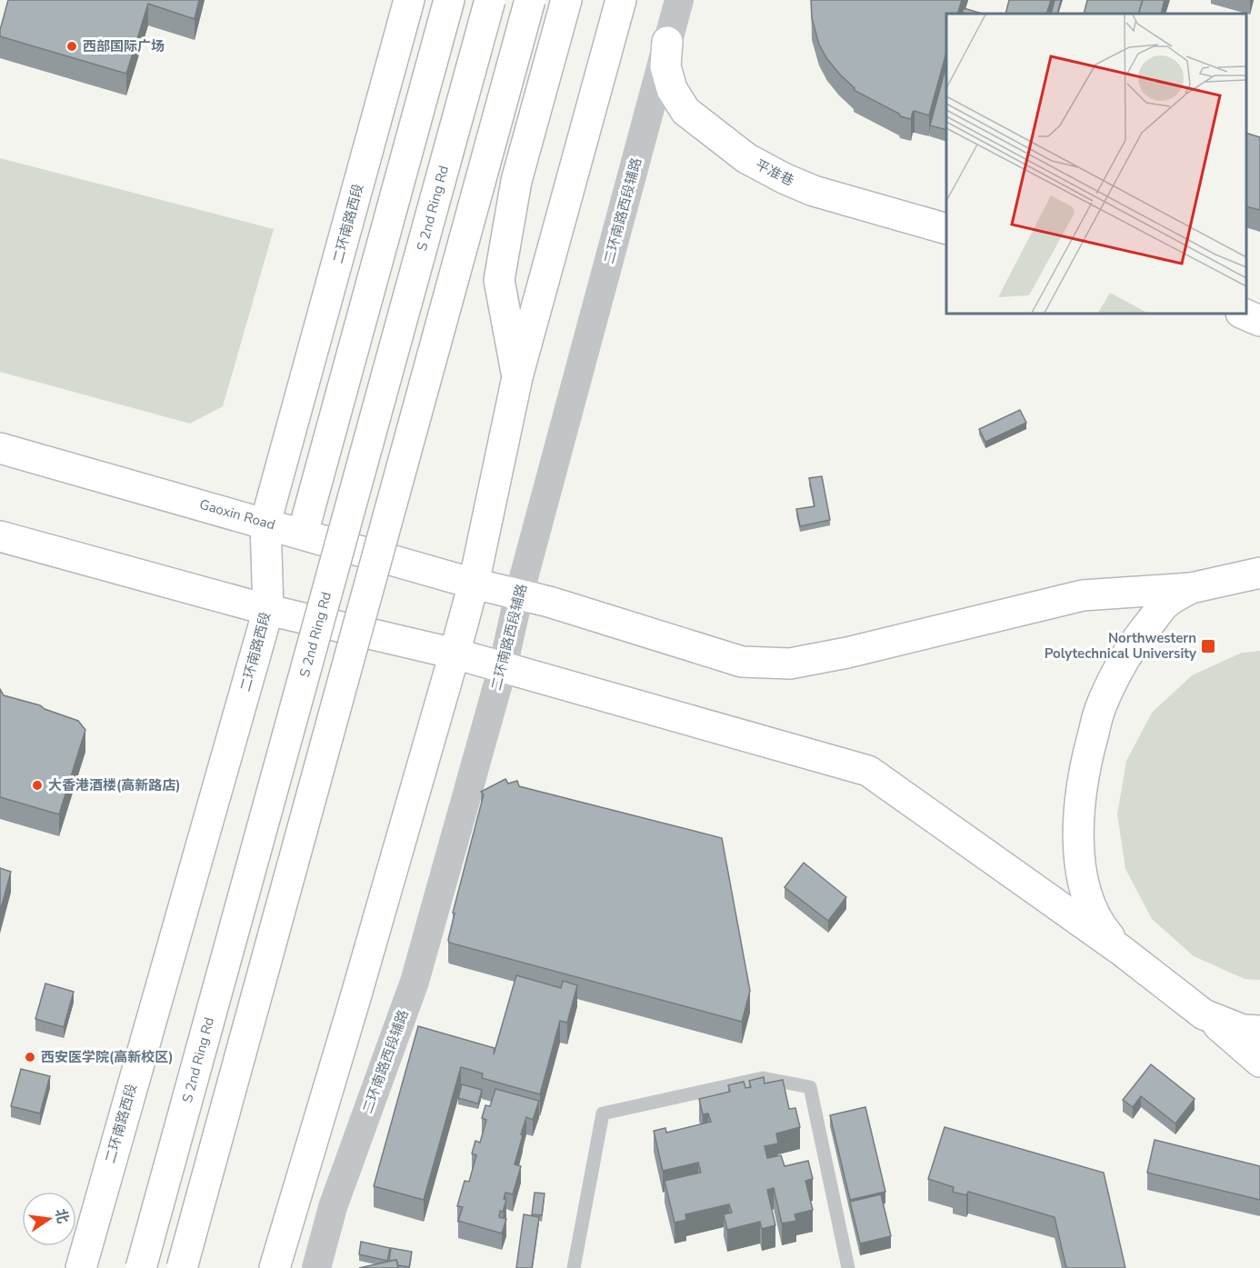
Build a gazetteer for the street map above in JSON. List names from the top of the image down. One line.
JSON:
{"streets":{"main road":["平准巷","S 2nd Ring Rd","二环南路西段","Gaoxin Road"],"street":["二环南路西段辅路"]},"crossings":[["平准巷","二环南路西段辅路"],["二环南路西段辅路","Gaoxin Road"],["二环南路西段","Gaoxin Road"]],"places":{"other":["西部国际广场","大香港酒楼(高新路店)","西安医学院(高新校区)"],"transit":["Northwestern Polytechnical University"]},"north":"right"}
